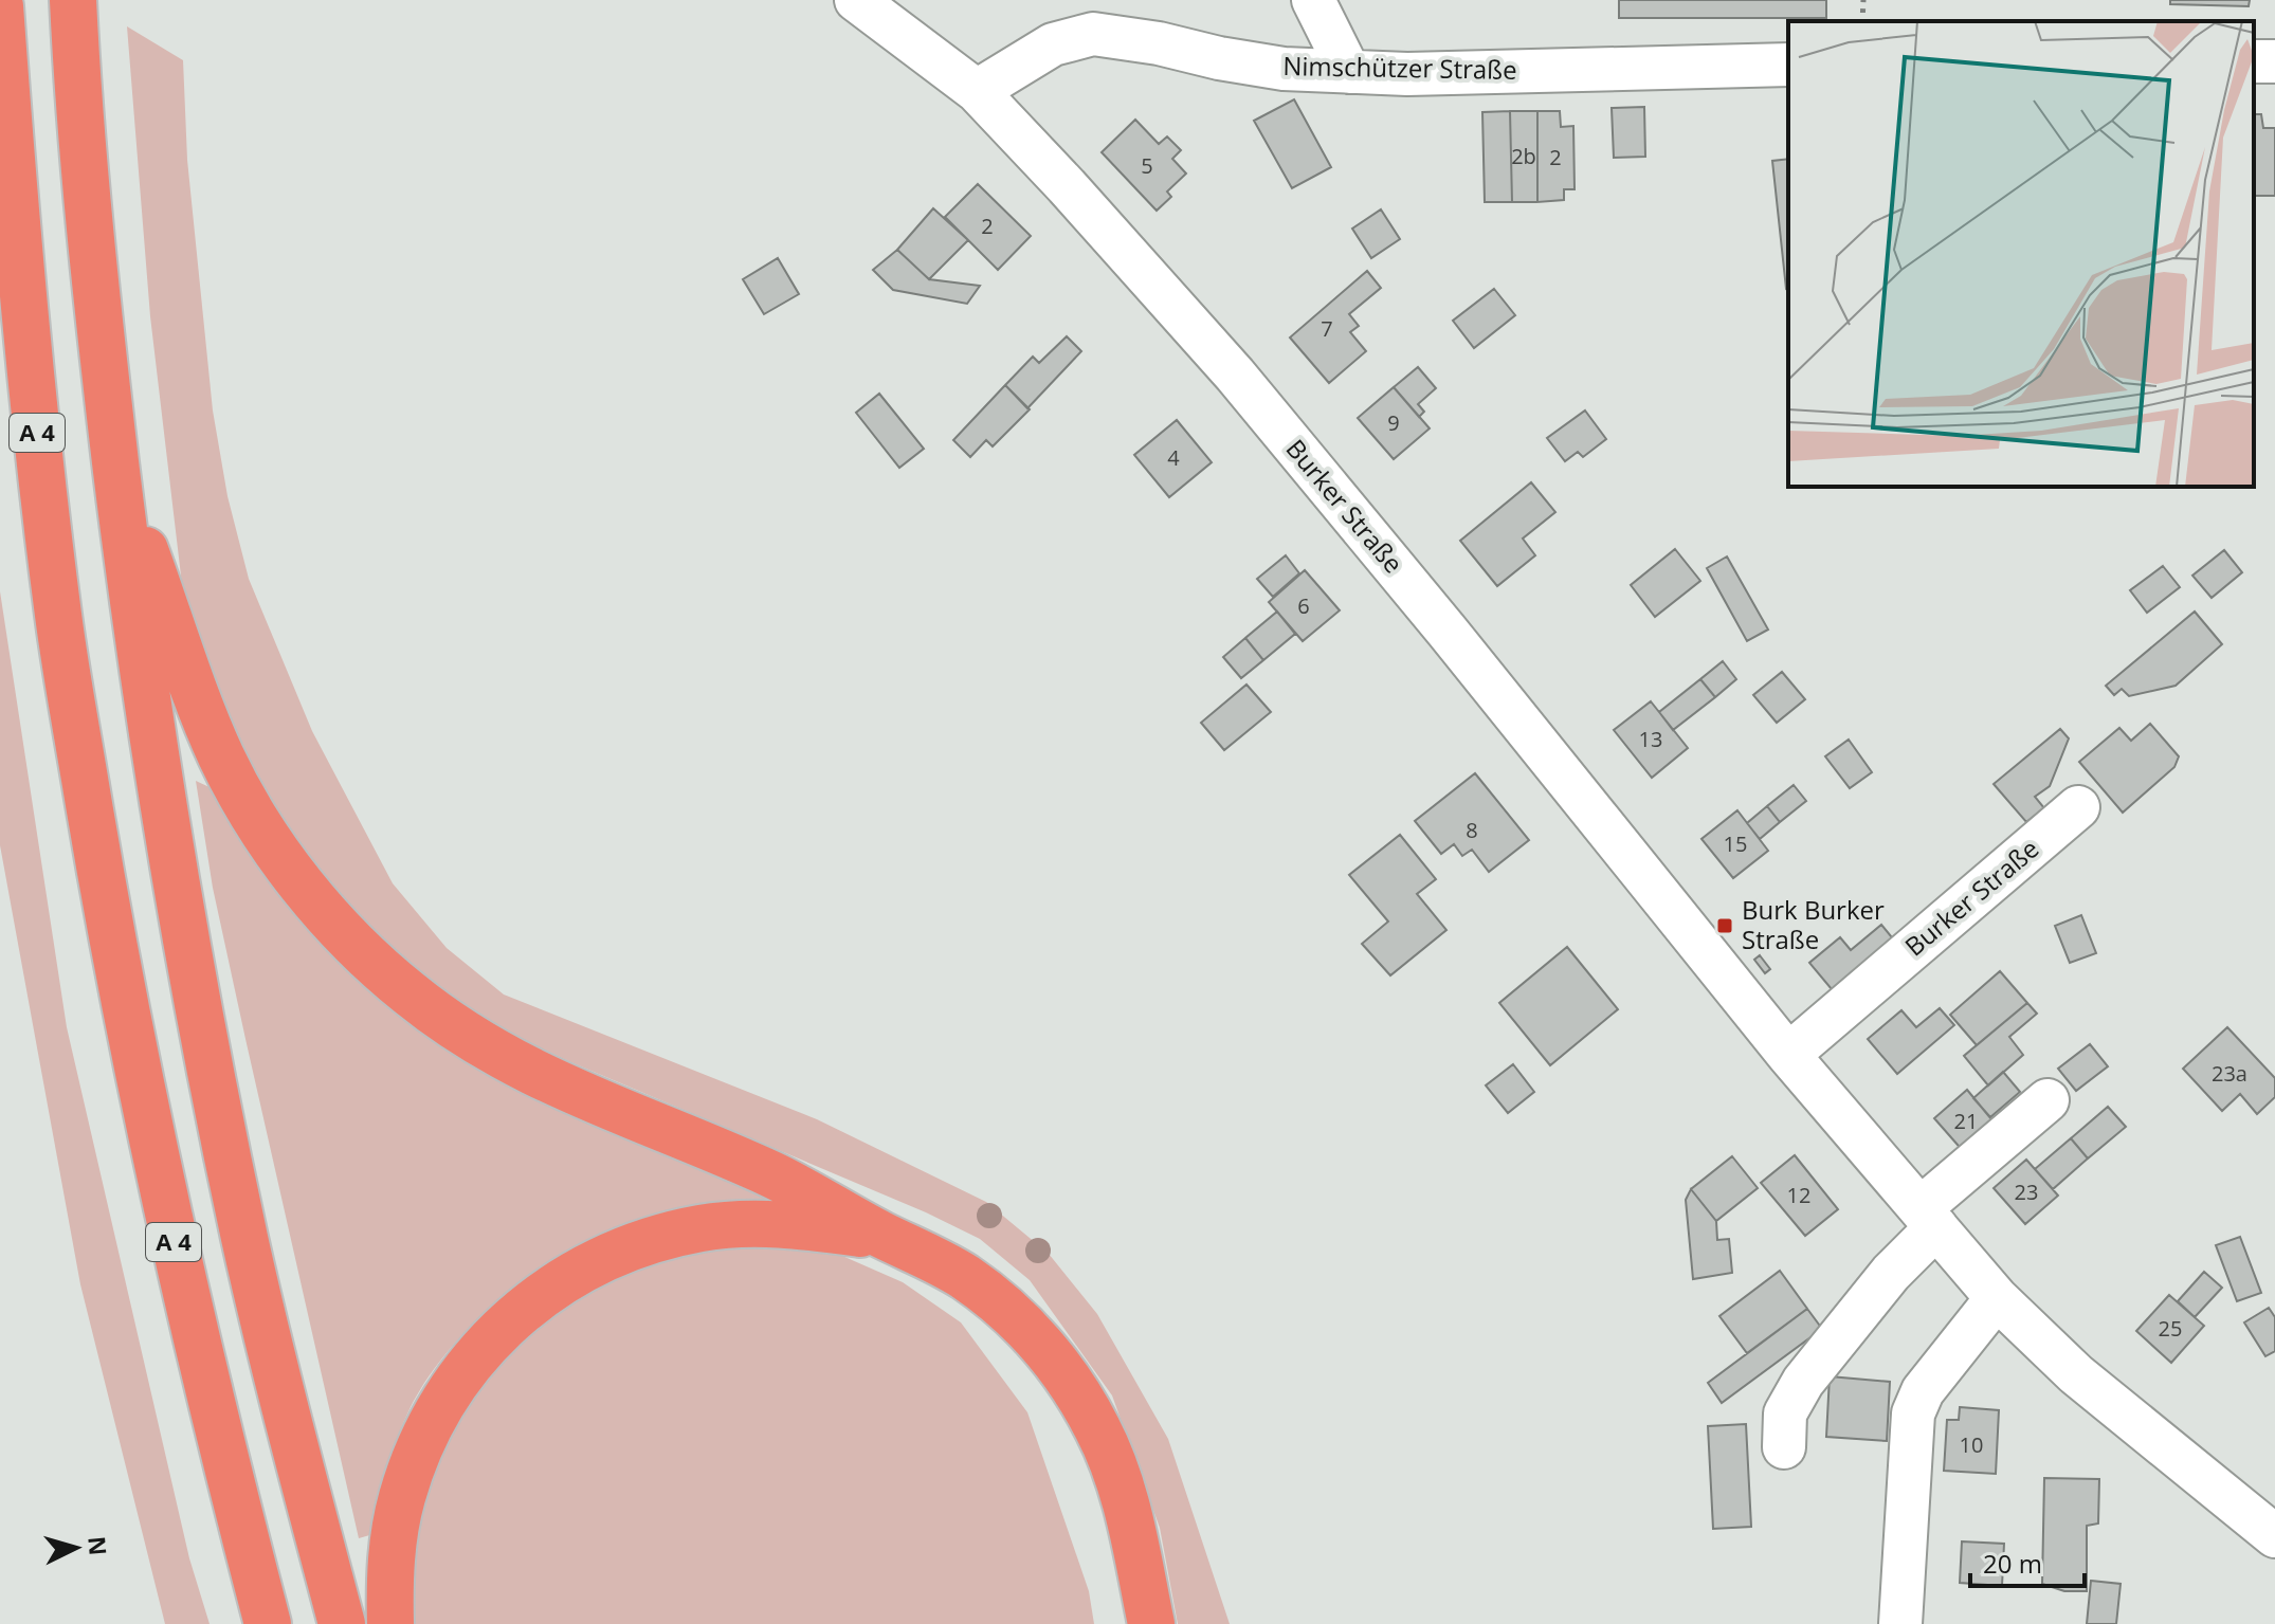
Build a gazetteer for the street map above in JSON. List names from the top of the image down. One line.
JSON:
{"streets":{"highway":["A 4"],"street":["Nimschützer Straße","Burker Straße"]},"crossings":[["Nimschützer Straße","Burker Straße"]],"places":{"transit":["Burk Burker Straße"]},"house_numbers":["2b","2","5","2","7","9","4","6","13","8","15","23a","21","23","12","25","10"],"scale_bar":"20 m","north":"right"}
